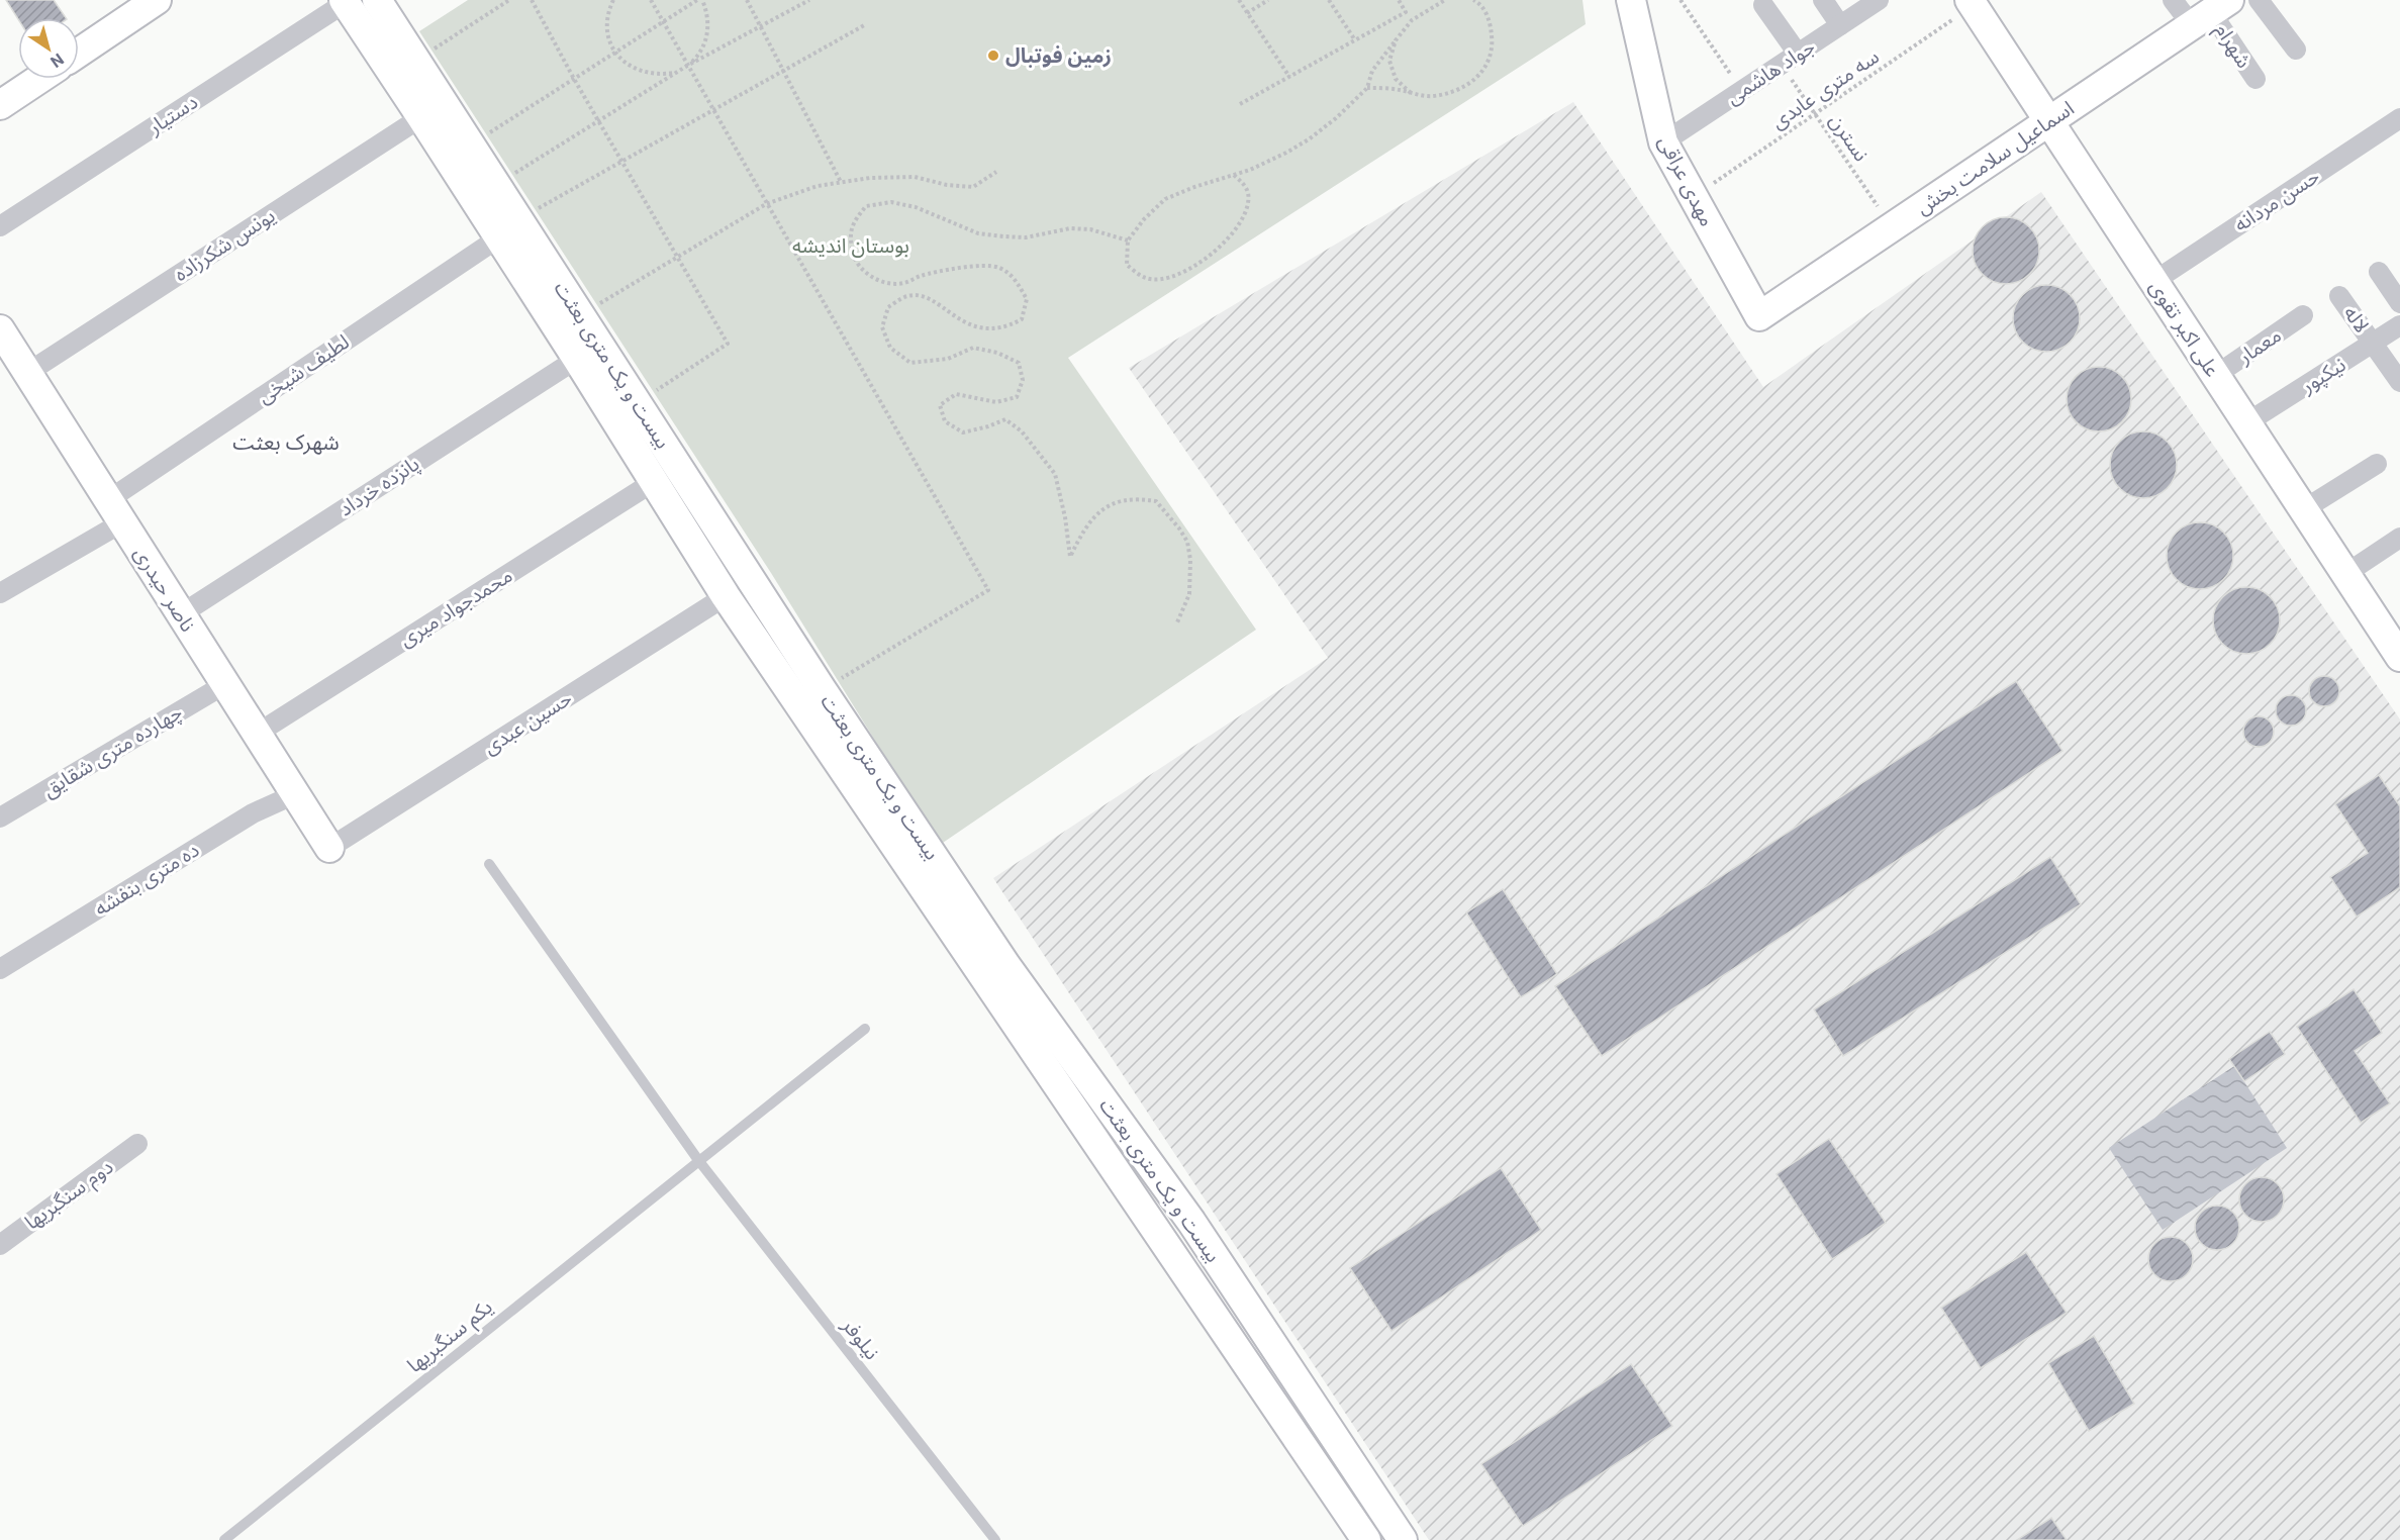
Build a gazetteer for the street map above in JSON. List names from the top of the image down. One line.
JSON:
{"streets":{"street":["شهرام","جواد هاشمی","دستیار","اسماعیل سلامت بخش","مهدی عراقی","حسن مردانه","یونس شکرزاده","لاله","علی اکبر تقوی","معمار","بیست و یک متری بعثت","لطیف شیخی","نیکپور","پانزده خرداد","ناصر حیدری","محمدجواد میری","حسین عبدی","چهارده متری شقایق","ده متری بنفشه","دوم سنگبریها"],"lane":["یکم سنگبریها","نیلوفر"],"path":["سه متری عابدی","نسترن"]},"crossings":[["شهرام","اسماعیل سلامت بخش"],["جواد هاشمی","نسترن"],["جواد هاشمی","مهدی عراقی"],["سه متری عابدی","نسترن"],["سه متری عابدی","مهدی عراقی"],["سه متری عابدی","علی اکبر تقوی"],["دستیار","بیست و یک متری بعثت"],["نسترن","اسماعیل سلامت بخش"],["اسماعیل سلامت بخش","مهدی عراقی"],["اسماعیل سلامت بخش","علی اکبر تقوی"],["حسن مردانه","علی اکبر تقوی"],["یونس شکرزاده","بیست و یک متری بعثت"],["یونس شکرزاده","ناصر حیدری"],["لاله","نیکپور"],["علی اکبر تقوی","معمار"],["علی اکبر تقوی","نیکپور"],["بیست و یک متری بعثت","لطیف شیخی"],["بیست و یک متری بعثت","پانزده خرداد"],["بیست و یک متری بعثت","محمدجواد میری"],["بیست و یک متری بعثت","حسین عبدی"],["لطیف شیخی","ناصر حیدری"],["پانزده خرداد","ناصر حیدری"],["ناصر حیدری","محمدجواد میری"],["ناصر حیدری","حسین عبدی"],["ناصر حیدری","چهارده متری شقایق"],["ناصر حیدری","ده متری بنفشه"],["یکم سنگبریها","نیلوفر"]],"districts":["شهرک بعثت"],"parks":["بوستان اندیشه"],"places":["زمین فوتبال"],"north":"bottom right"}
